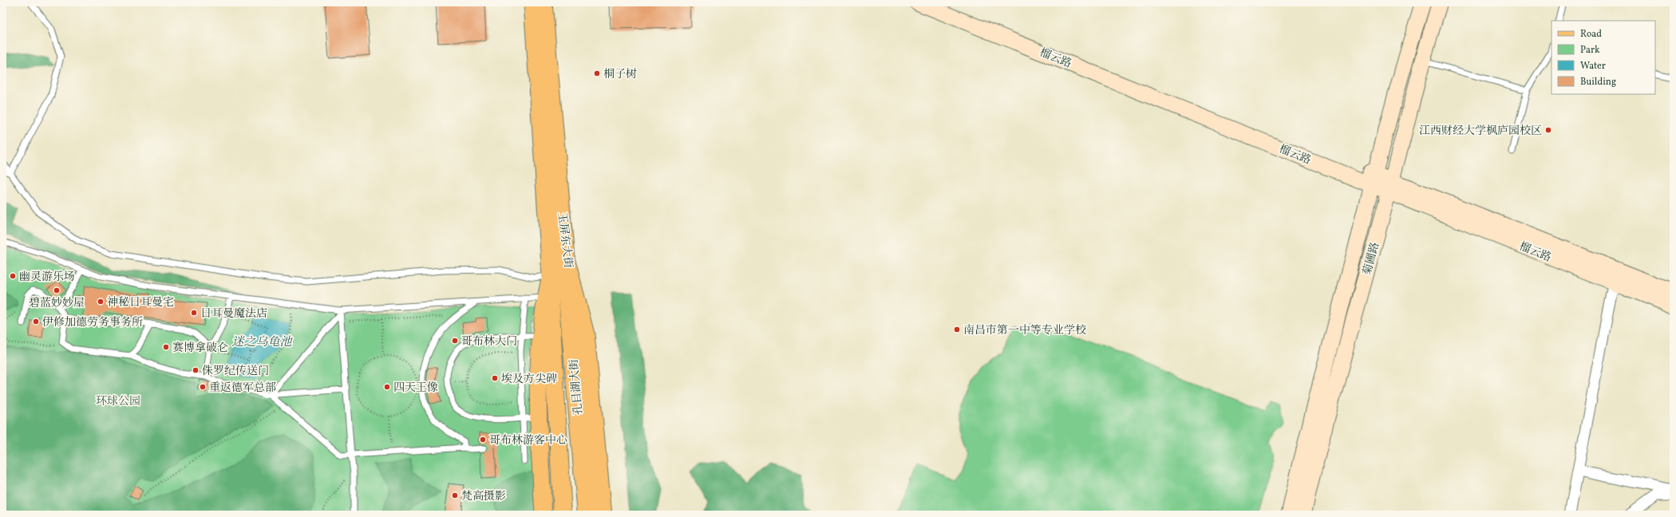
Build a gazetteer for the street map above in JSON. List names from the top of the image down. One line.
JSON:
{"streets":{"highway":["孔目湖大街"],"main road":["玉屏东大街"],"street":["榴云路","菊圃路"]},"crossings":[["榴云路","菊圃路"],["玉屏东大街","孔目湖大街"]],"water":["迷之乌龟池"],"parks":["环球公园"],"places":["桐子树","江西财经大学枫庐园校区","幽灵游乐场","碧蓝妙妙屋","神秘日耳曼宅","日耳曼魔法店","伊修加德劳务事务所","南昌市第一中等专业学校","哥布林大门","赛博拿破仑","侏罗纪传送门","埃及方尖碑","重返德军总部","四天王像","哥布林游客中心","梵高摄影"],"legend":["Road","Park","Water","Building"]}
